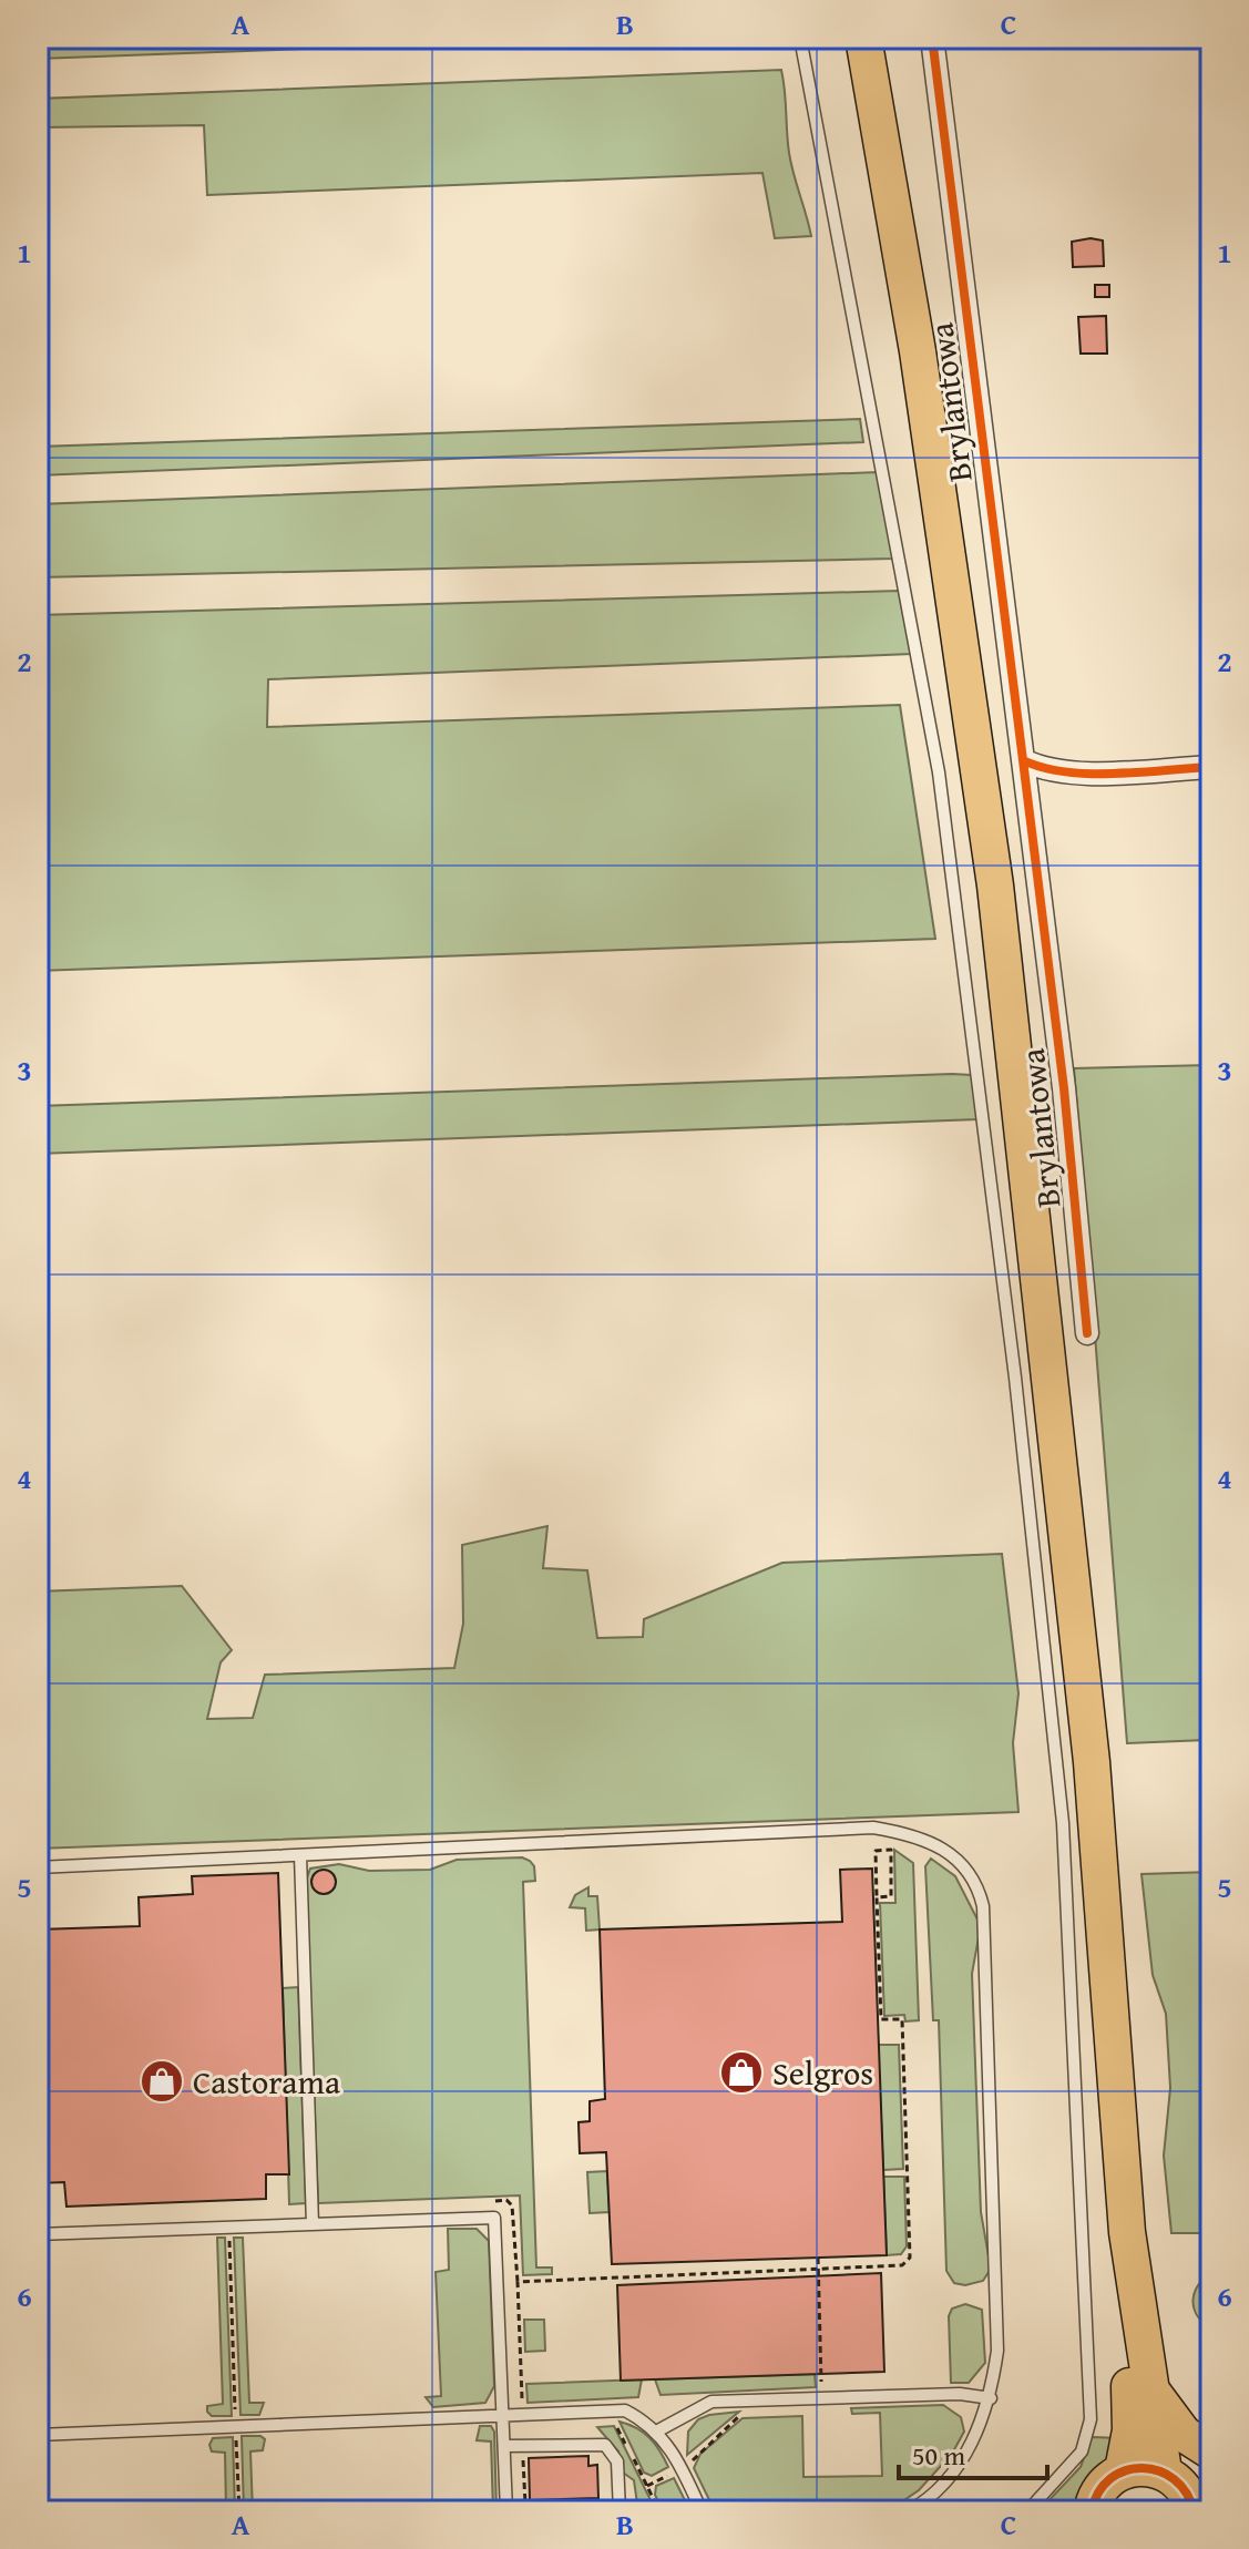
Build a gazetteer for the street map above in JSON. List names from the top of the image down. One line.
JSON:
{"streets":{"street":["Brylantowa"]},"places":{"shop":["Selgros","Castorama"]},"scale_bar":"50 m","grid":{"columns":["A","B","C"],"rows":["1","2","3","4","5","6"]}}
